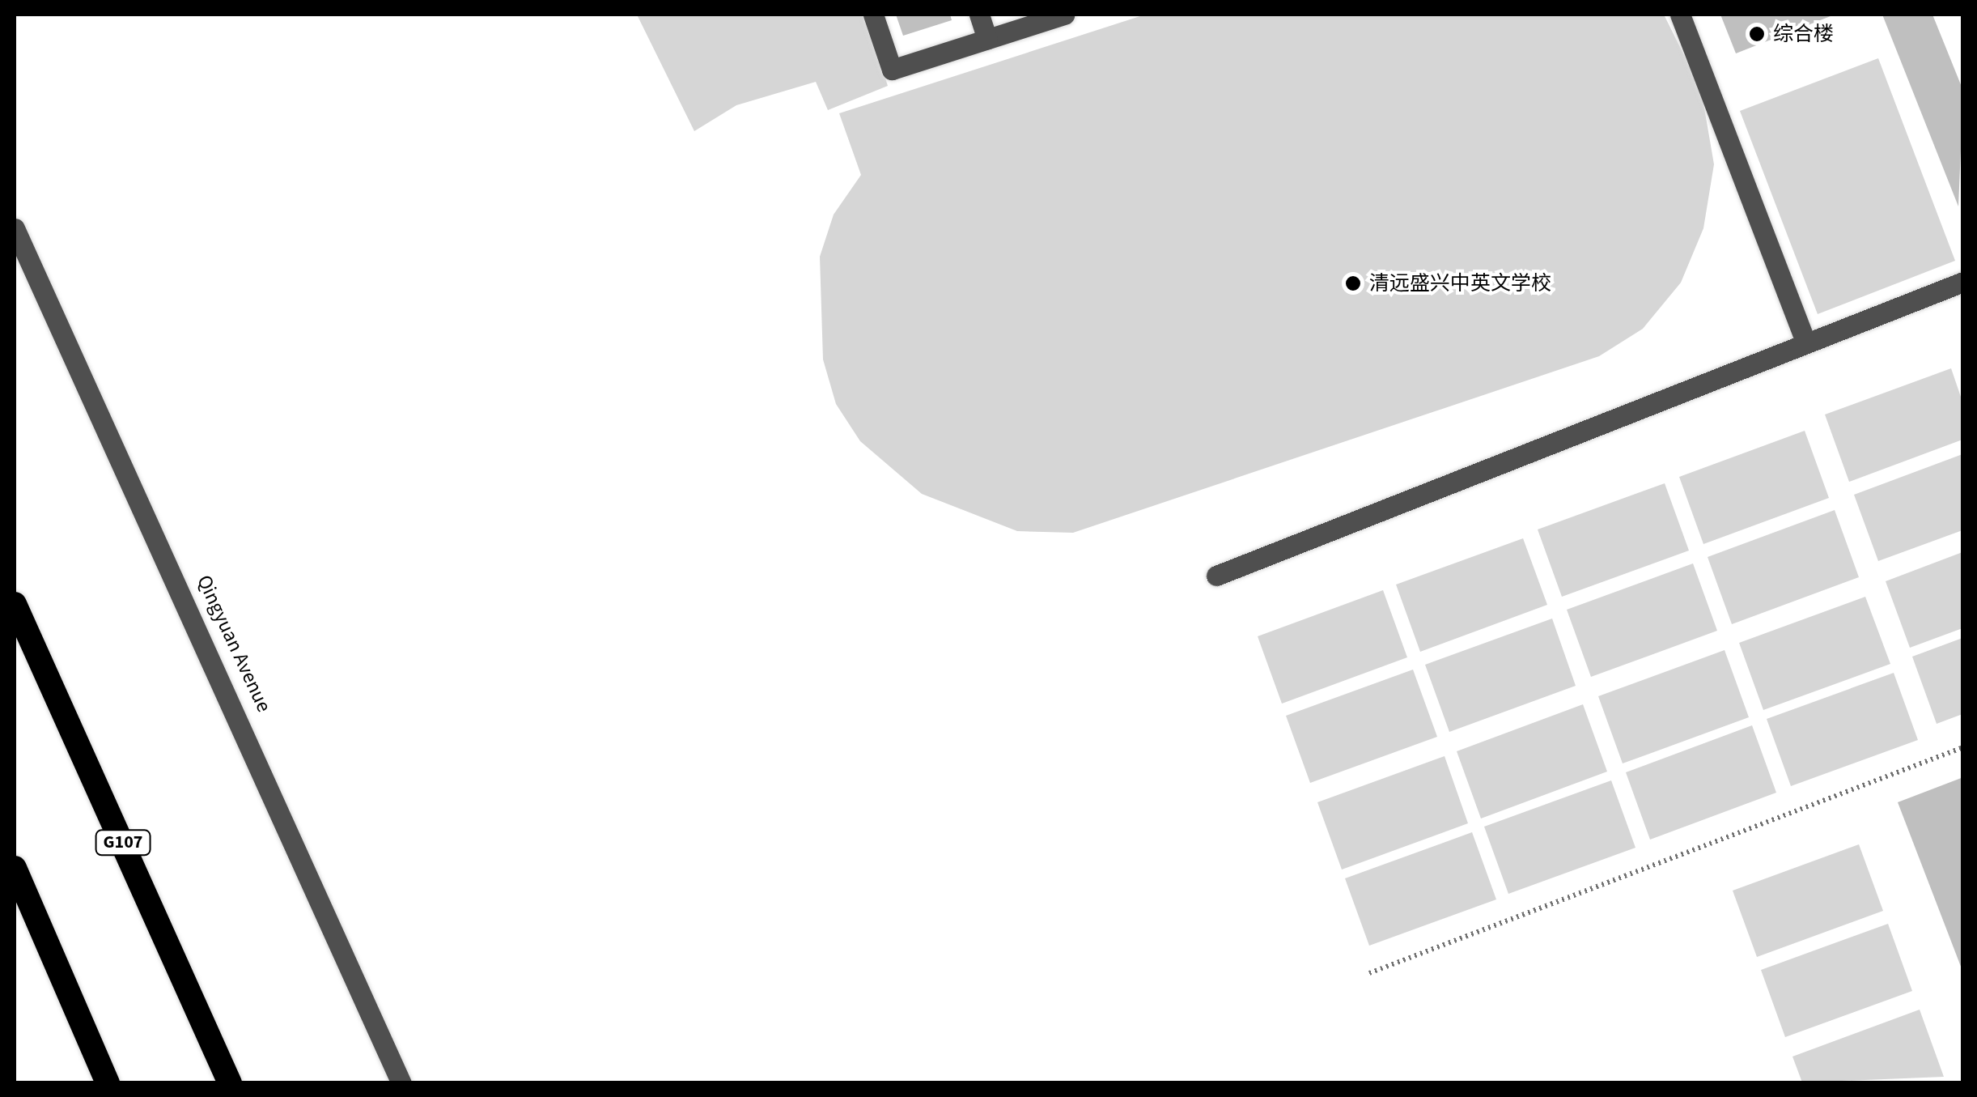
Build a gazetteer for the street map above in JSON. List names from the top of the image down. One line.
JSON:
{"streets":{"highway":["G107"],"street":["Qingyuan Avenue"]},"places":["综合楼","清远盛兴中英文学校"]}
